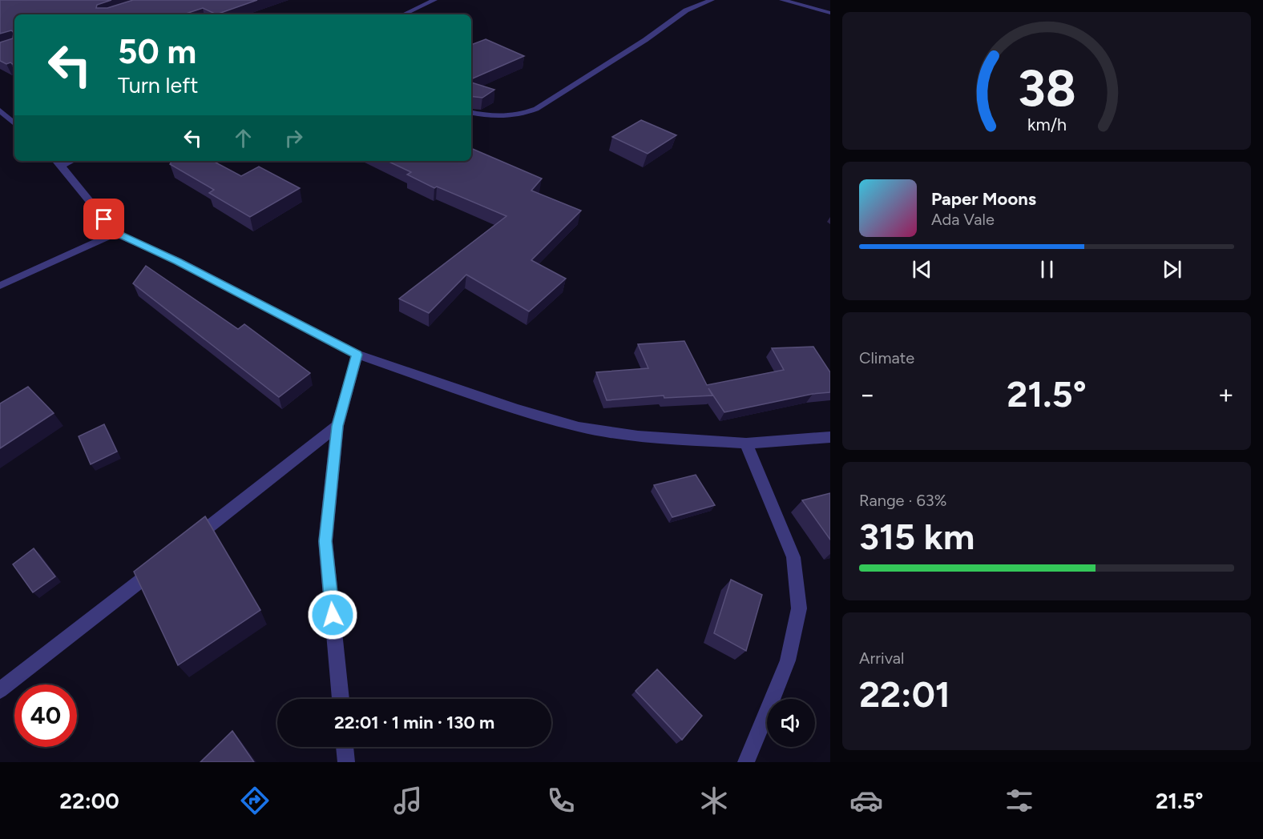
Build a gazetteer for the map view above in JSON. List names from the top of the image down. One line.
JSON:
{"page":{"turn":["50 m","Turn left"],"song":["Paper Moons","Ada Vale"],"tile":["Climate",["Range · 63%","315 km"],["Arrival","22:01"]],"heat":["−","21.5°","+"],"limit":"40","trip":"22:01 · 1 min · 130 m","tabs":["22:00","21.5°"],"gauge":["38","km/h"]}}
